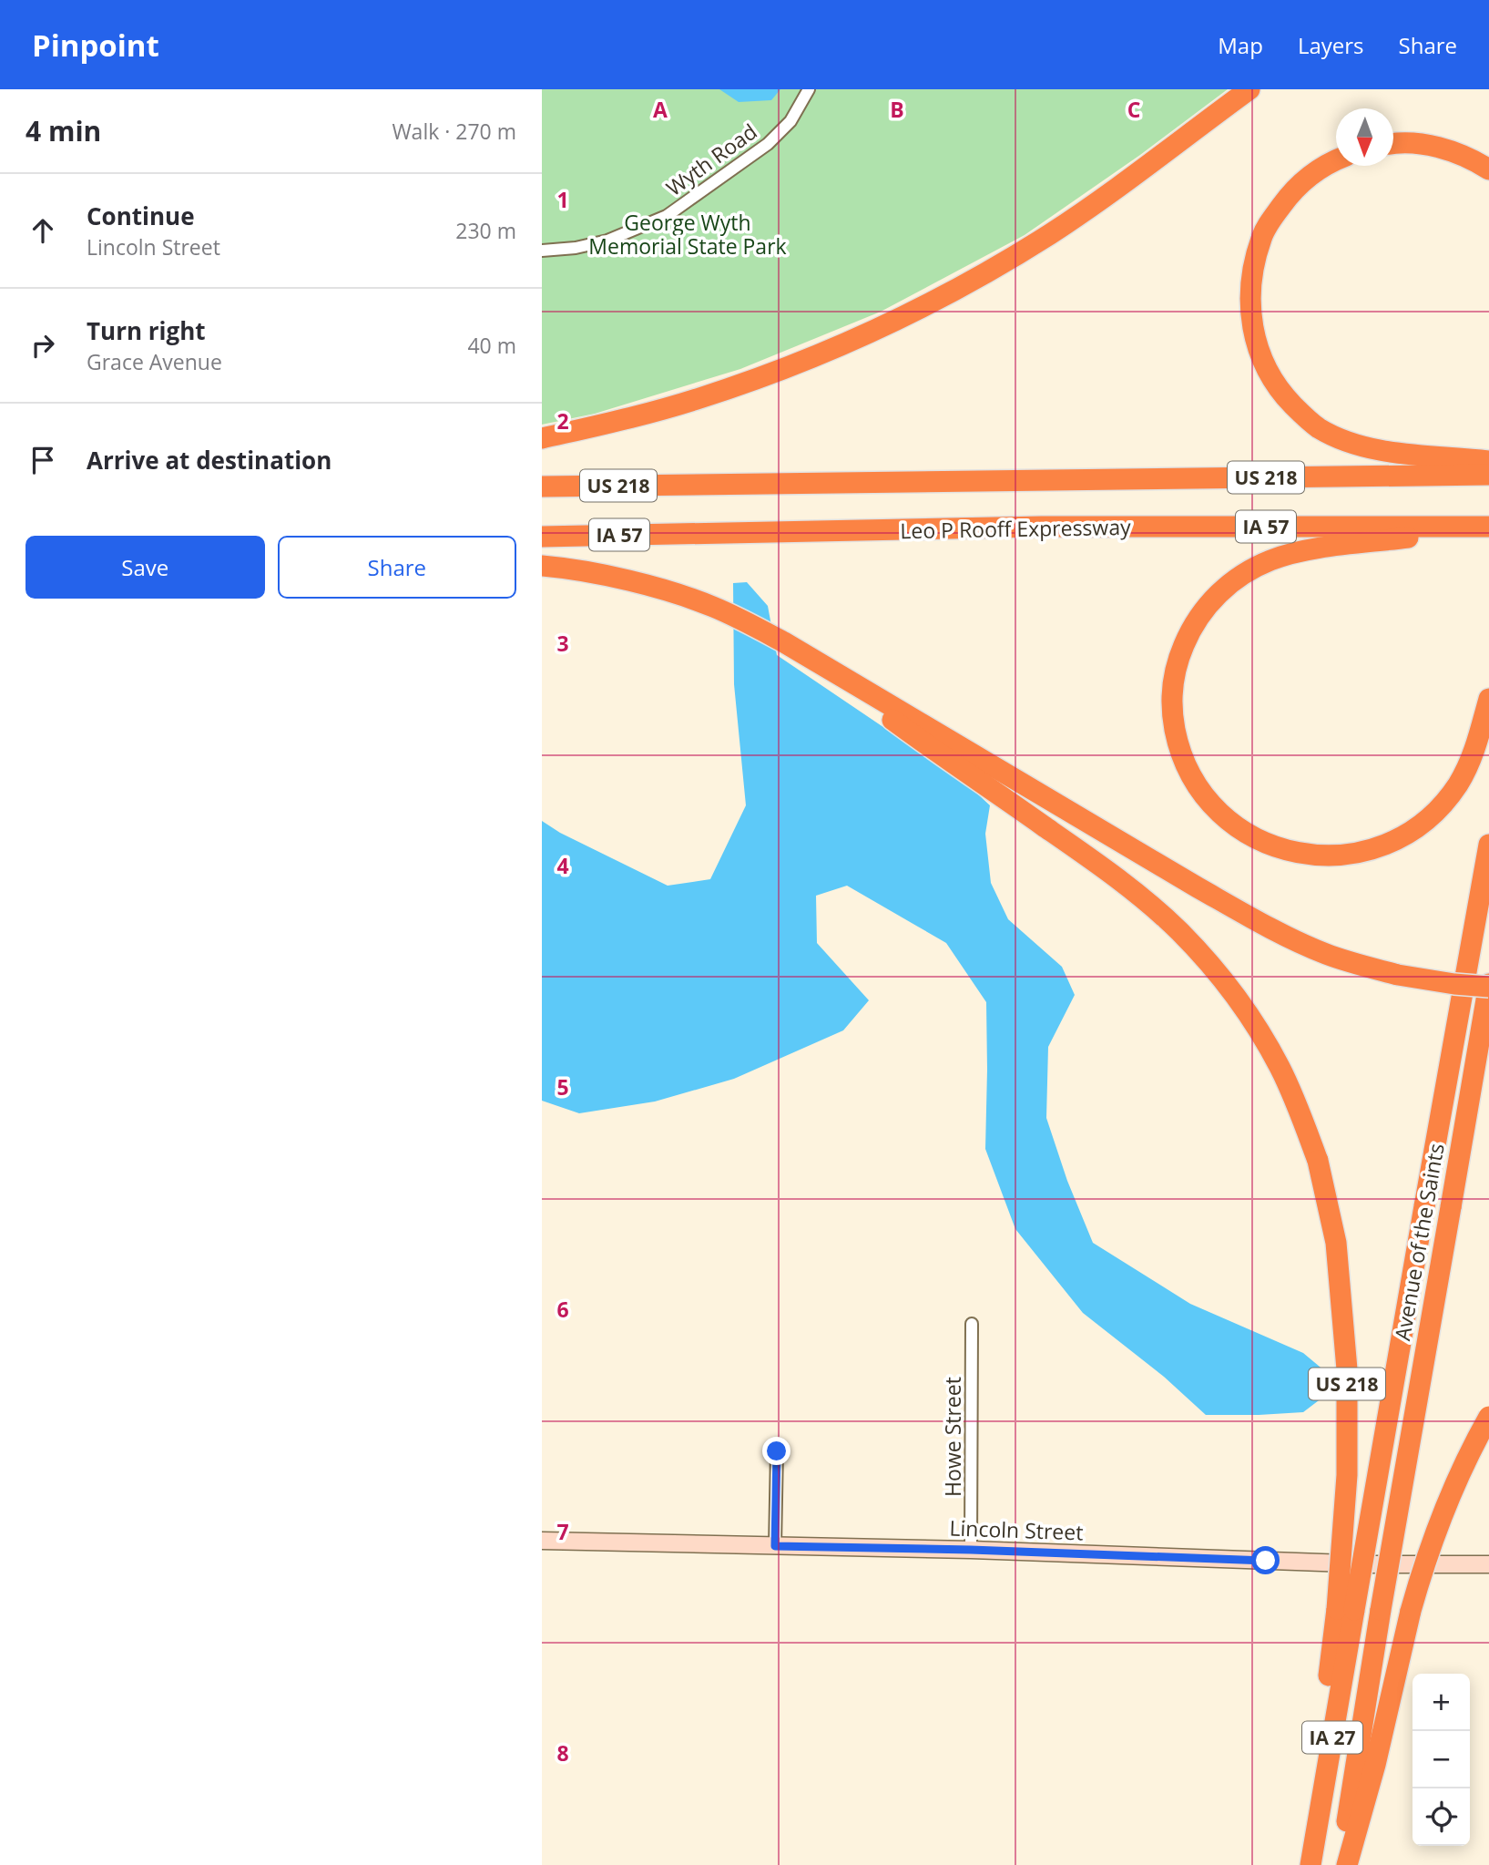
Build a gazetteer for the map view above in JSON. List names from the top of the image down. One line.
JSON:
{"streets":{"highway":["US 218","IA 57","Leo P Rooff Expressway","Avenue of the Saints","IA 27"],"main road":["Lincoln Street"],"street":["Wyth Road","Howe Street"]},"crossings":[["US 218","Avenue of the Saints"],["Howe Street","Lincoln Street"]],"parks":["George Wyth Memorial State Park"],"north":"bottom","page":{"header":"Pinpoint","nav":["Map","Layers","Share"],"heading":["4 min","Walk · 270 m"],"list":[["Continue","Lincoln Street","230 m"],["Turn right","Grace Avenue","40 m"],"Arrive at destination"],"buttons":["Save","Share"],"map_buttons":["+","−"]},"grid":{"columns":["A","B","C"],"rows":["1","2","3","4","5","6","7","8"]}}
